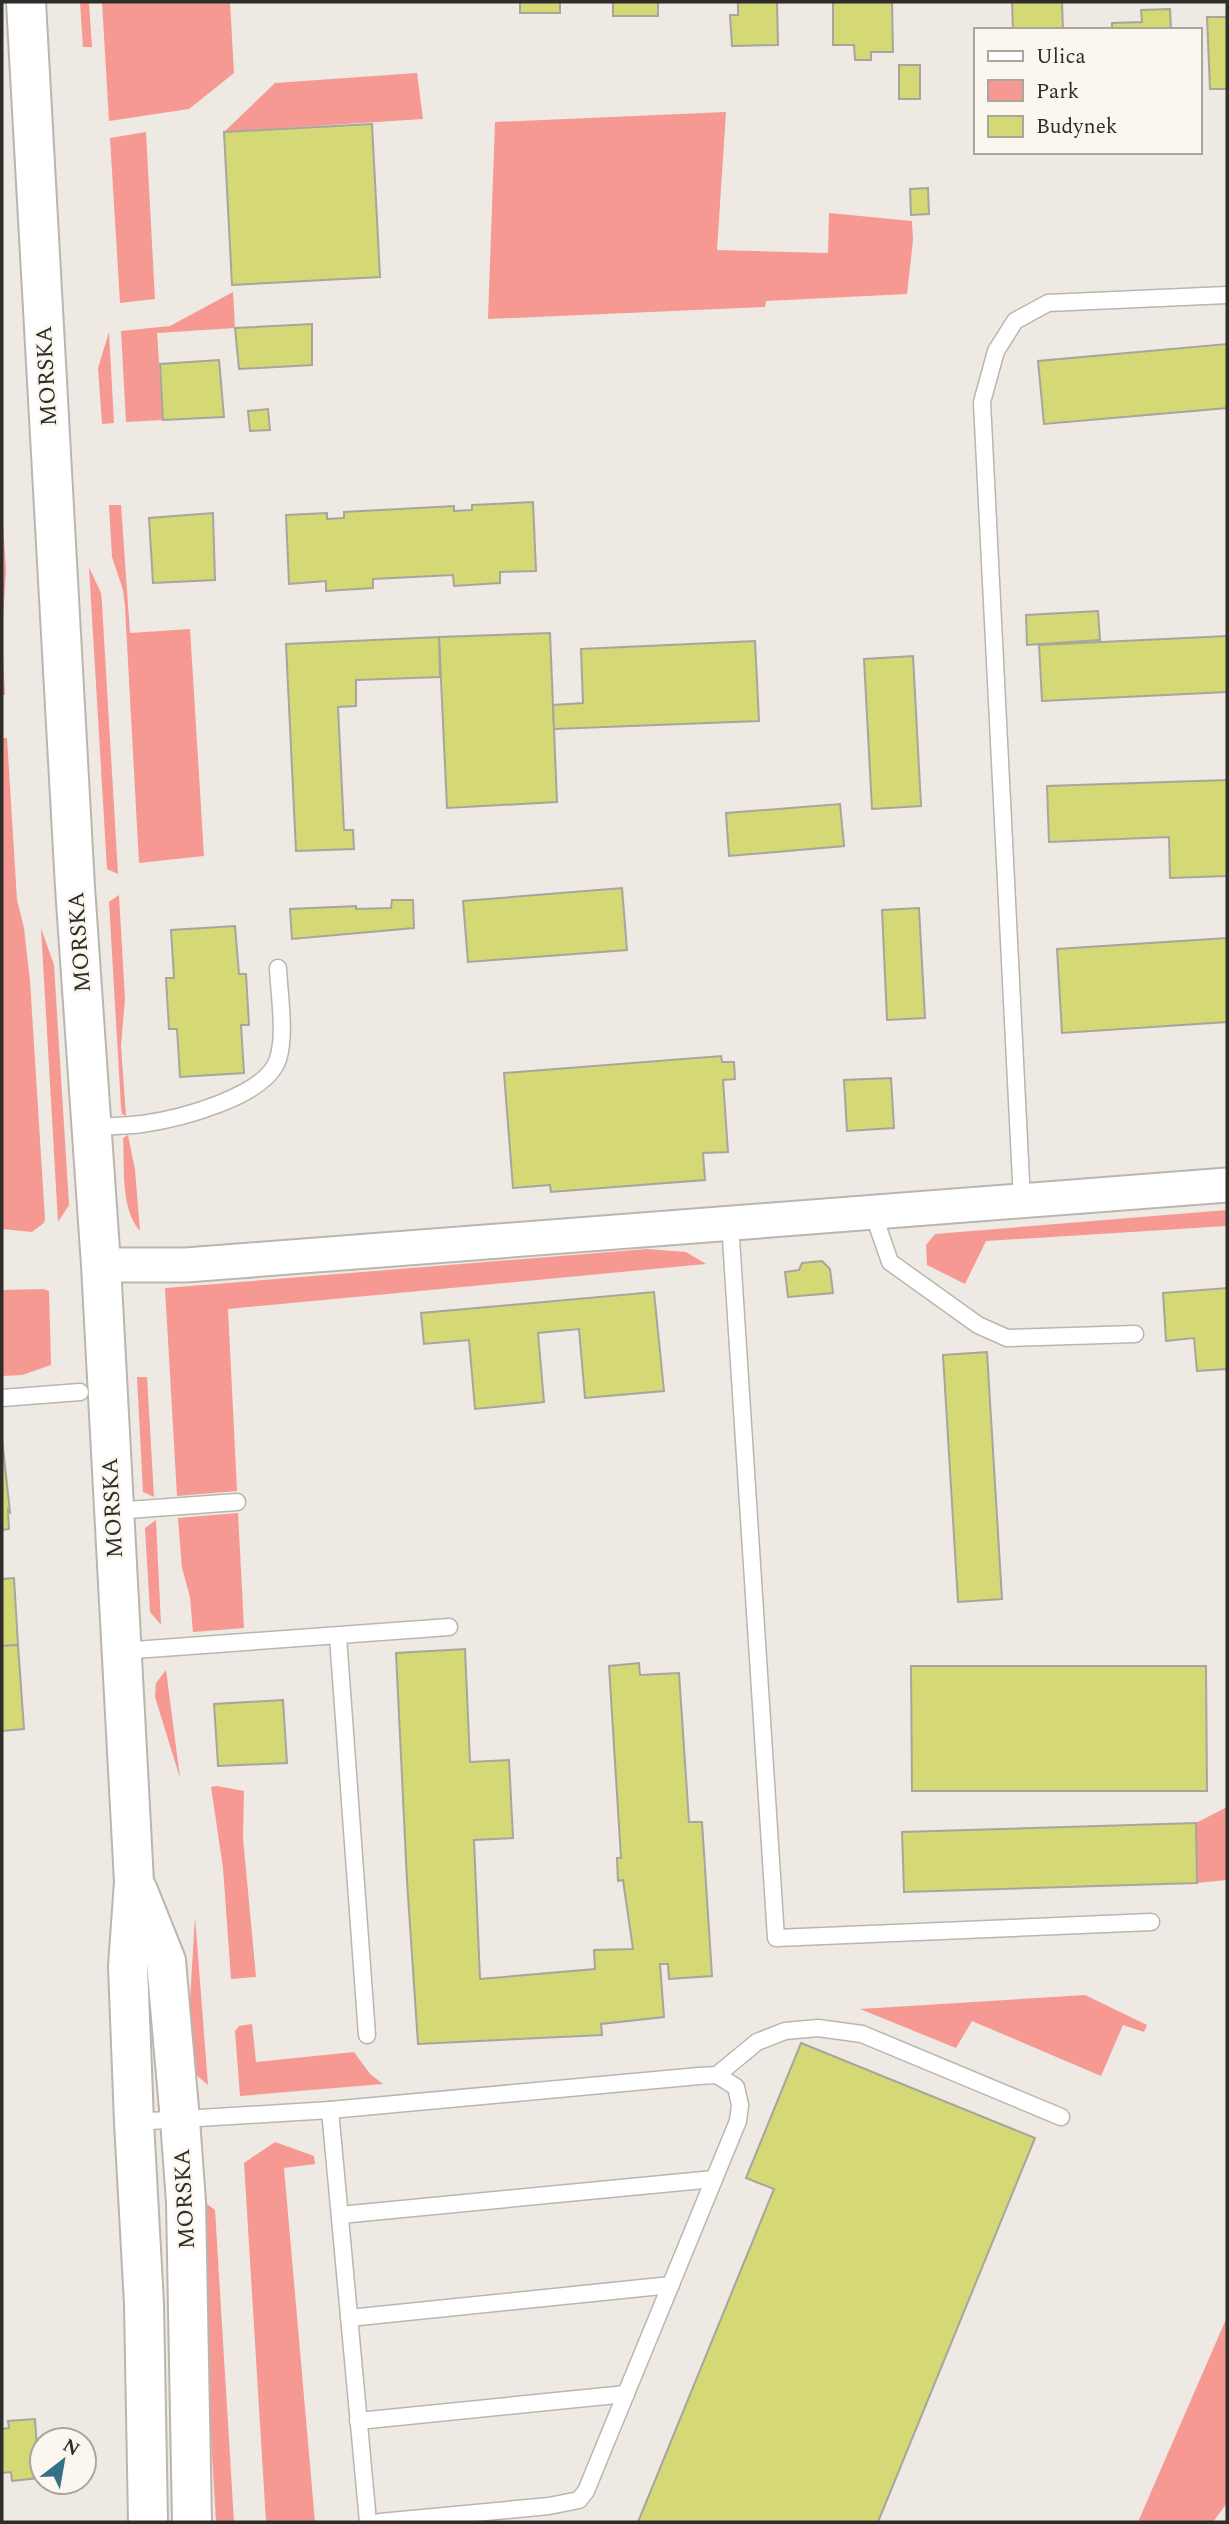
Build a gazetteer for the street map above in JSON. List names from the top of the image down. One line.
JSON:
{"streets":{"street":["MORSKA"]},"legend":["Ulica","Park","Budynek"],"north":"top right"}
